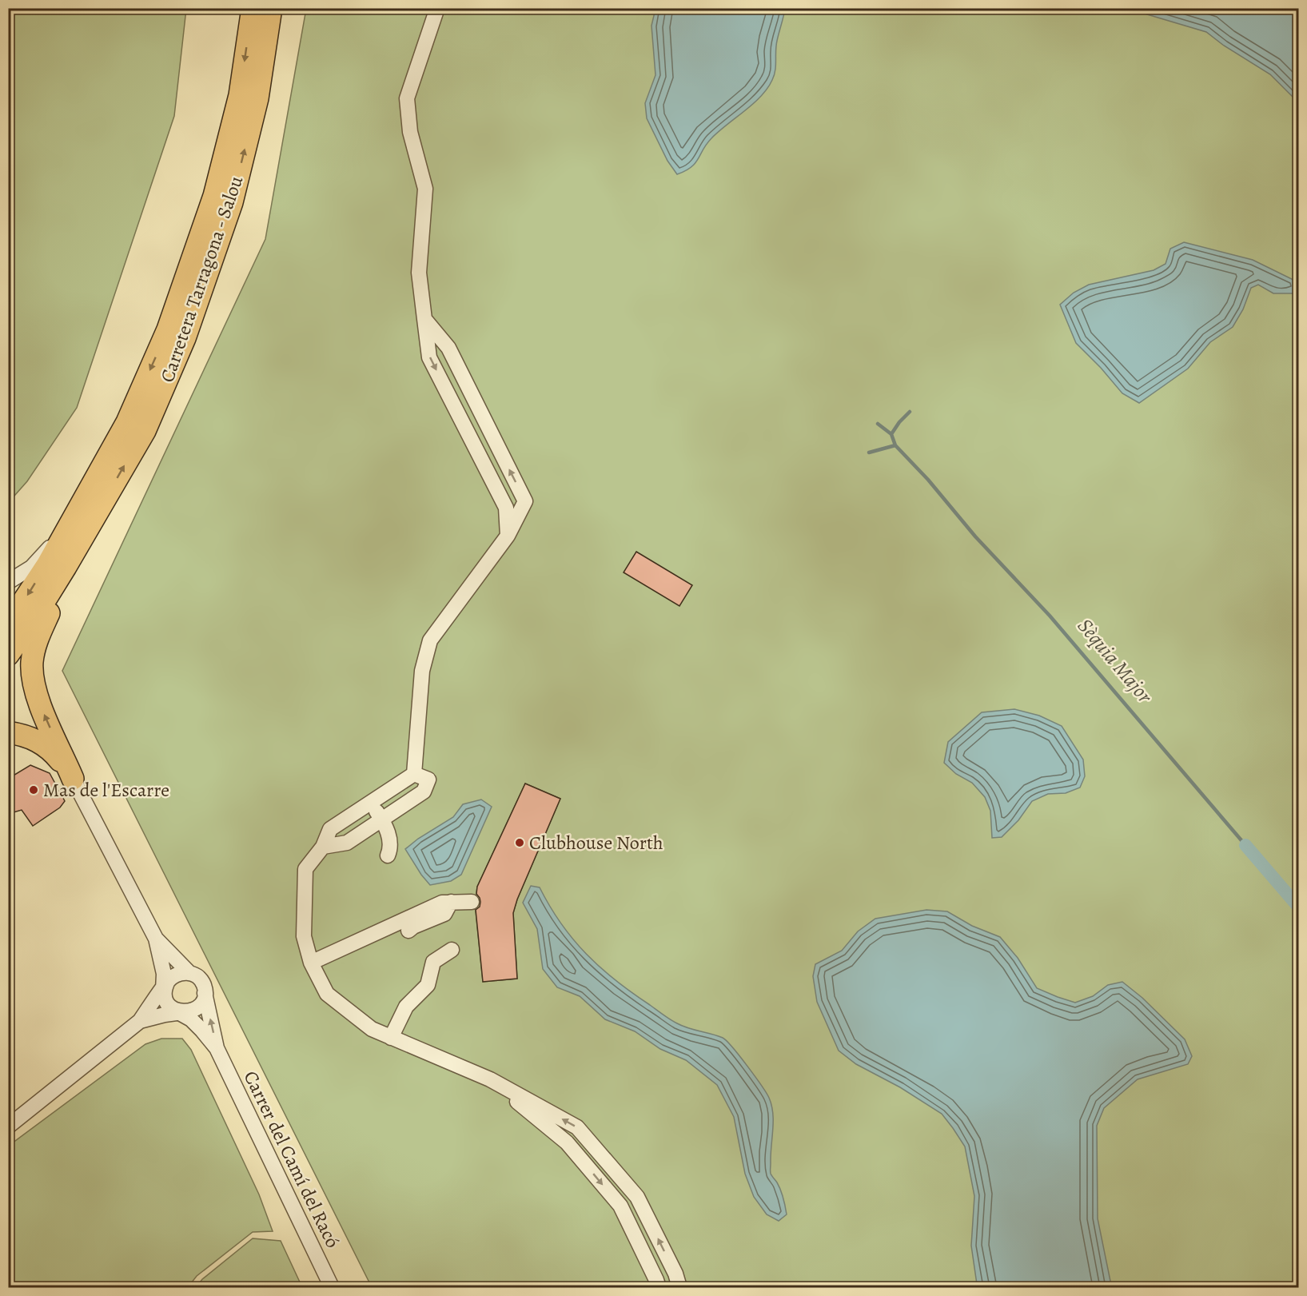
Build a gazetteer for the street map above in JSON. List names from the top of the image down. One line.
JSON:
{"streets":{"highway":["Carretera Tarragona - Salou"],"street":["Carrer del Camí del Racó"]},"water":["Sèquia Major"],"places":["Mas de l'Escarre","Clubhouse North"]}
